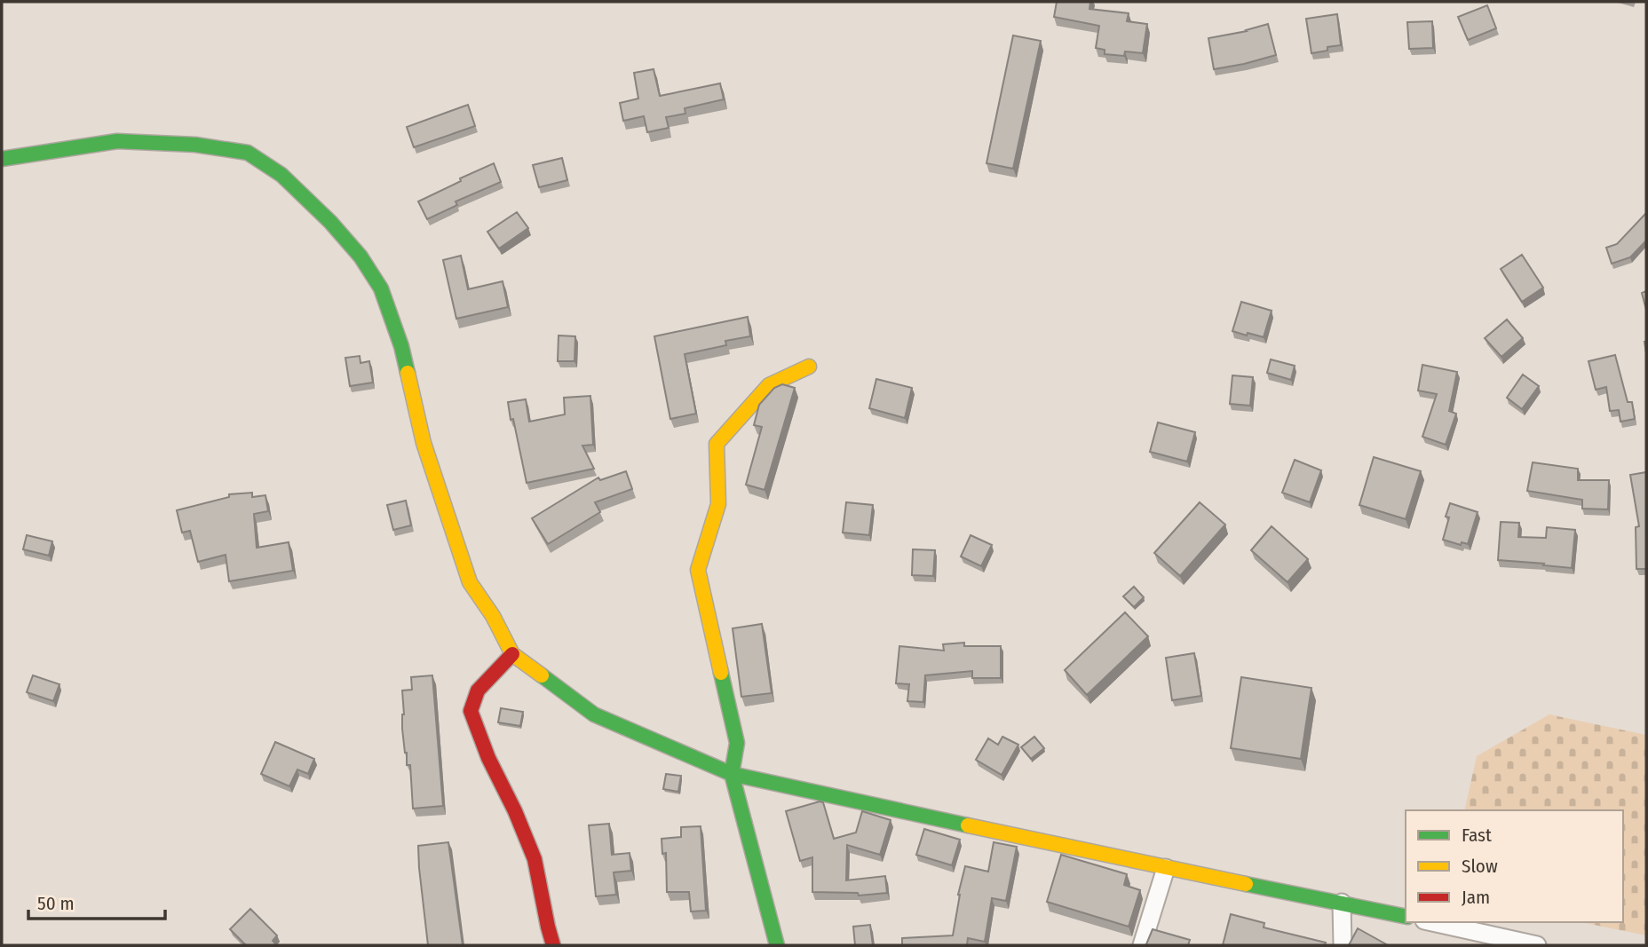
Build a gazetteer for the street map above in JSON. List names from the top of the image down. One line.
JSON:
{"legend":["Fast","Slow","Jam"],"scale_bar":"50 m"}
